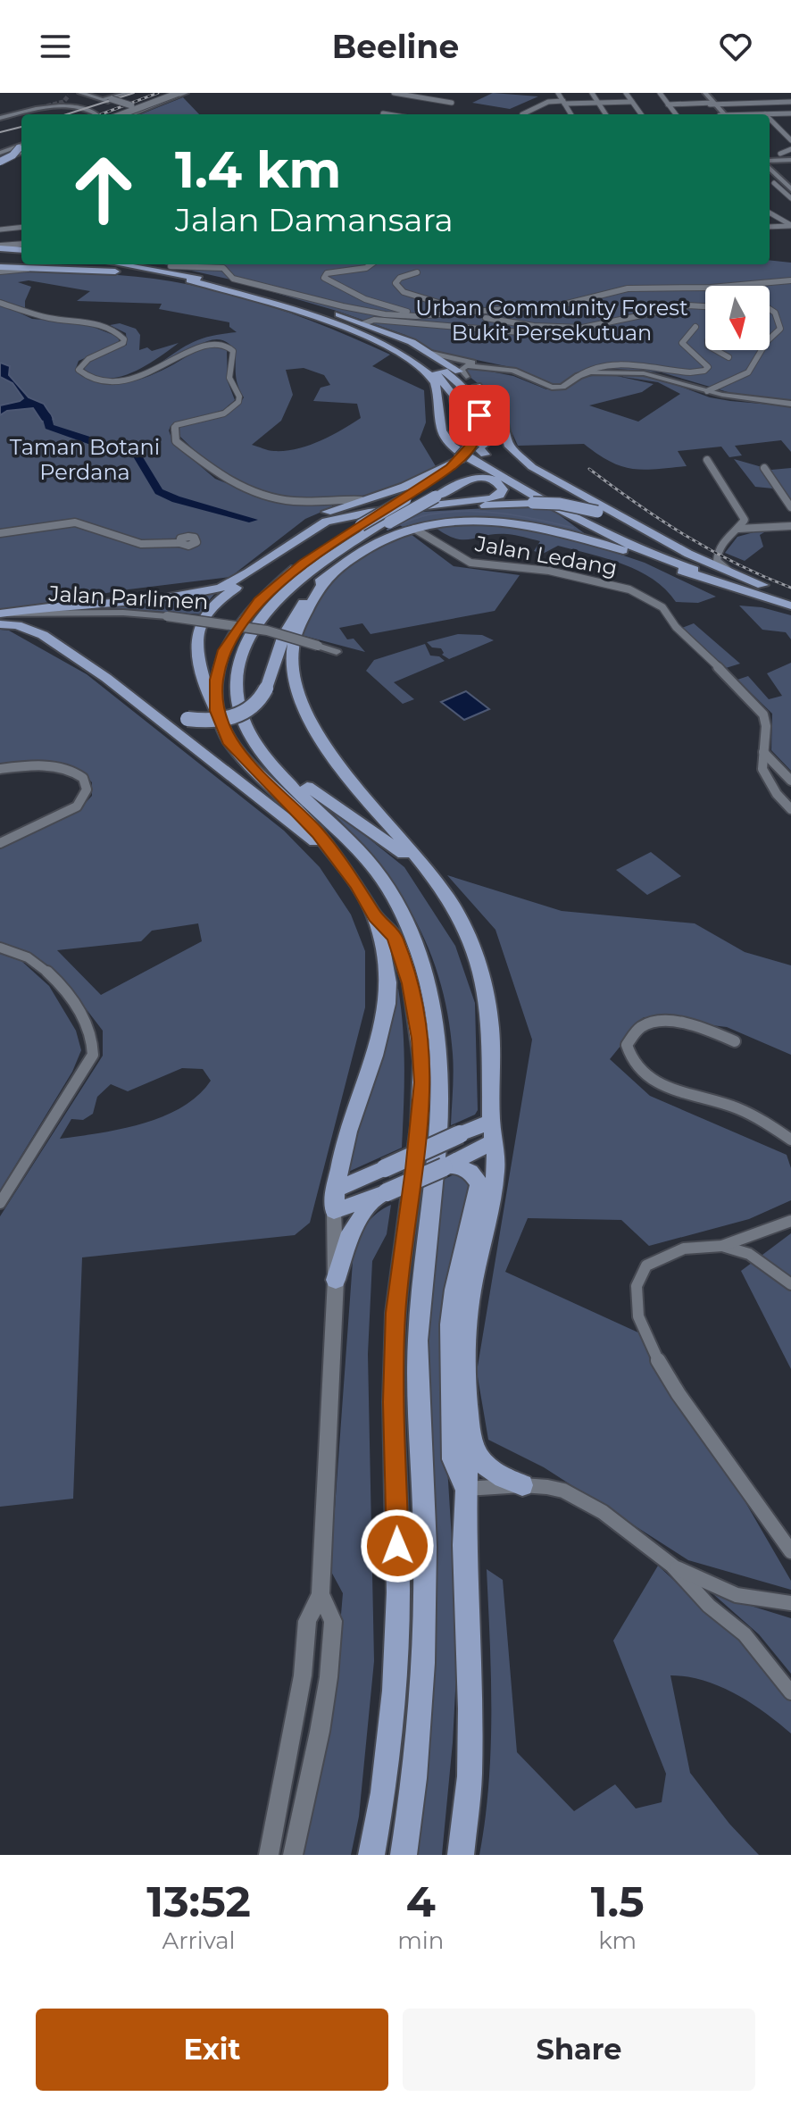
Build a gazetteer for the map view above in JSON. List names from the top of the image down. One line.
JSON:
{"streets":{"street":["Jalan Ledang","Jalan Parlimen"]},"parks":["Urban Community Forest Bukit Persekutuan","Taman Botani Perdana"],"north":"bottom","page":{"header":"Beeline","turn":["1.4 km","Jalan Damansara"],"eta":["13:52","Arrival","4","min","1.5","km"],"buttons":["Exit","Share"]}}
